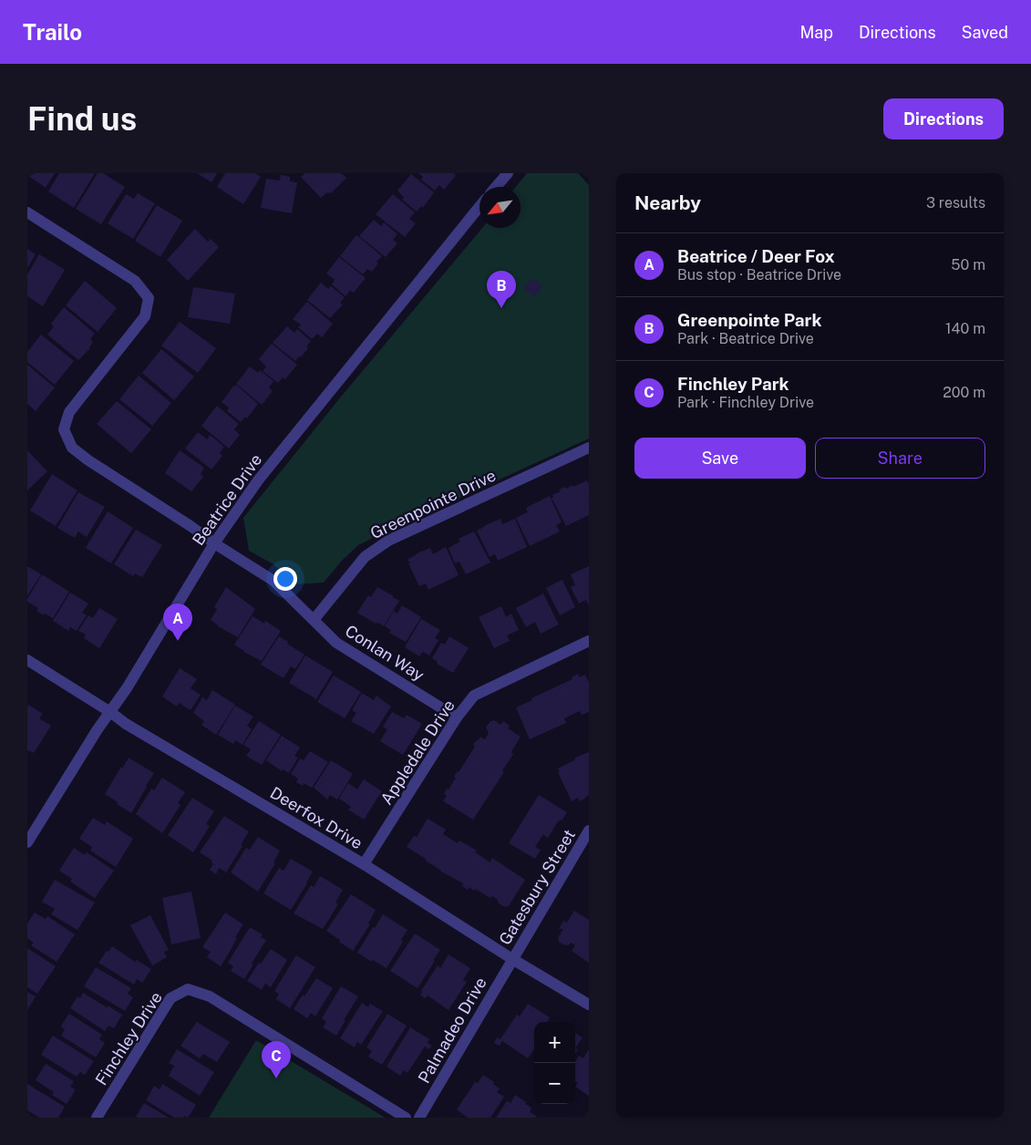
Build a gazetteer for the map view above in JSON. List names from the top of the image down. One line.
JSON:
{"streets":{"street":["Beatrice Drive","Greenpointe Drive","Conlan Way","Appledale Drive","Deerfox Drive","Gatesbury Street","Palmadeo Drive","Finchley Drive"]},"crossings":[["Beatrice Drive","Conlan Way"],["Beatrice Drive","Deerfox Drive"],["Greenpointe Drive","Conlan Way"],["Conlan Way","Appledale Drive"],["Appledale Drive","Deerfox Drive"],["Deerfox Drive","Gatesbury Street"],["Deerfox Drive","Palmadeo Drive"],["Gatesbury Street","Palmadeo Drive"]],"north":"bottom left","page":{"header":"Trailo","nav":["Map","Directions","Saved"],"buttons":["Directions",["Save","Share"]],"title":"Find us","heading":["Nearby","3 results"],"list":[{"mark":"A","name":"Beatrice / Deer Fox","note":"Bus stop · Beatrice Drive","value":"50 m"},{"mark":"B","name":"Greenpointe Park","note":"Park · Beatrice Drive","value":"140 m"},{"mark":"C","name":"Finchley Park","note":"Park · Finchley Drive","value":"200 m"}],"pins":["B","A","C"],"map_buttons":["+","−"]}}
